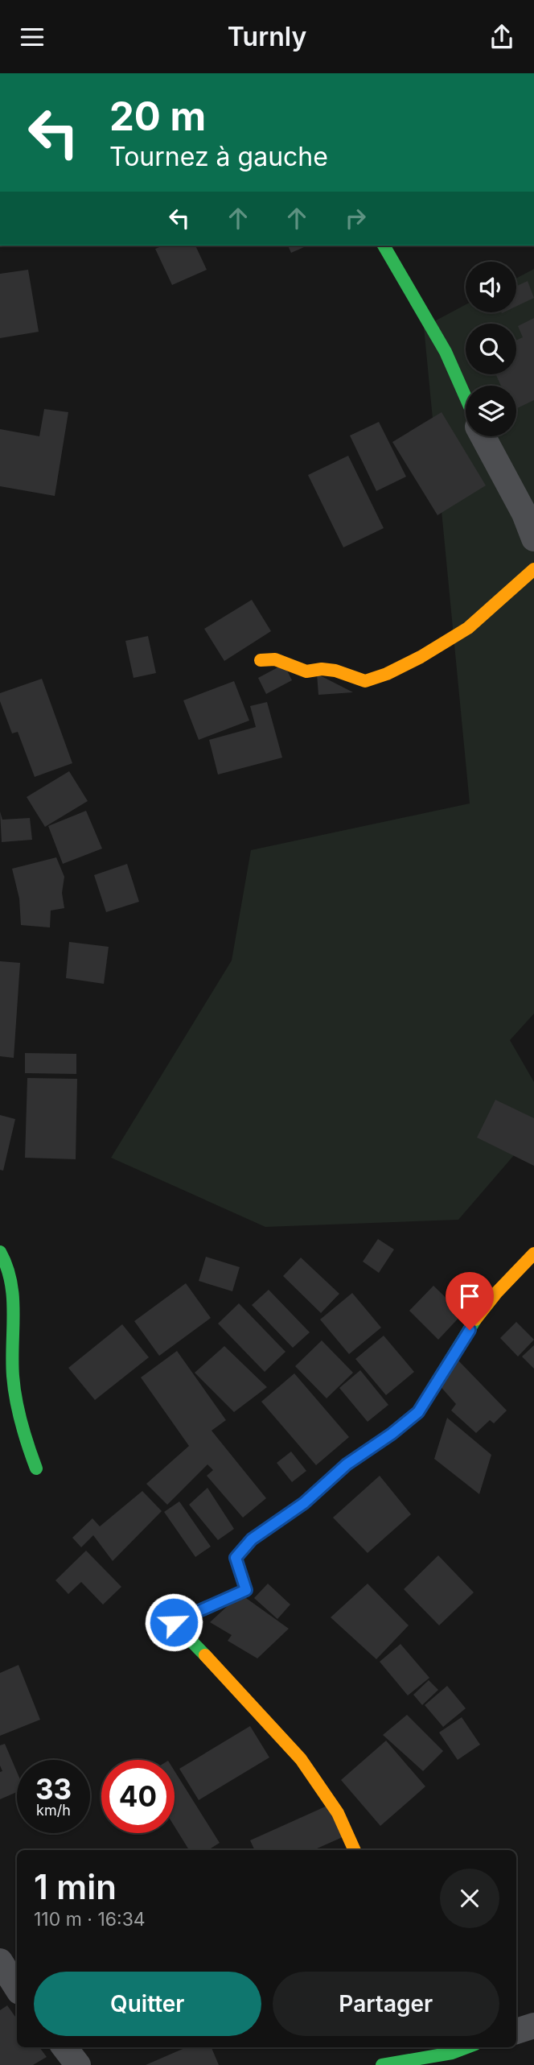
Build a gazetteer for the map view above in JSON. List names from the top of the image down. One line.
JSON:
{"page":{"header":"Turnly","turn":["20 m","Tournez à gauche"],"speed":"33 km/h","limit":"40","heading":["1 min","110 m · 16:34"],"buttons":["Quitter","Partager"]}}
